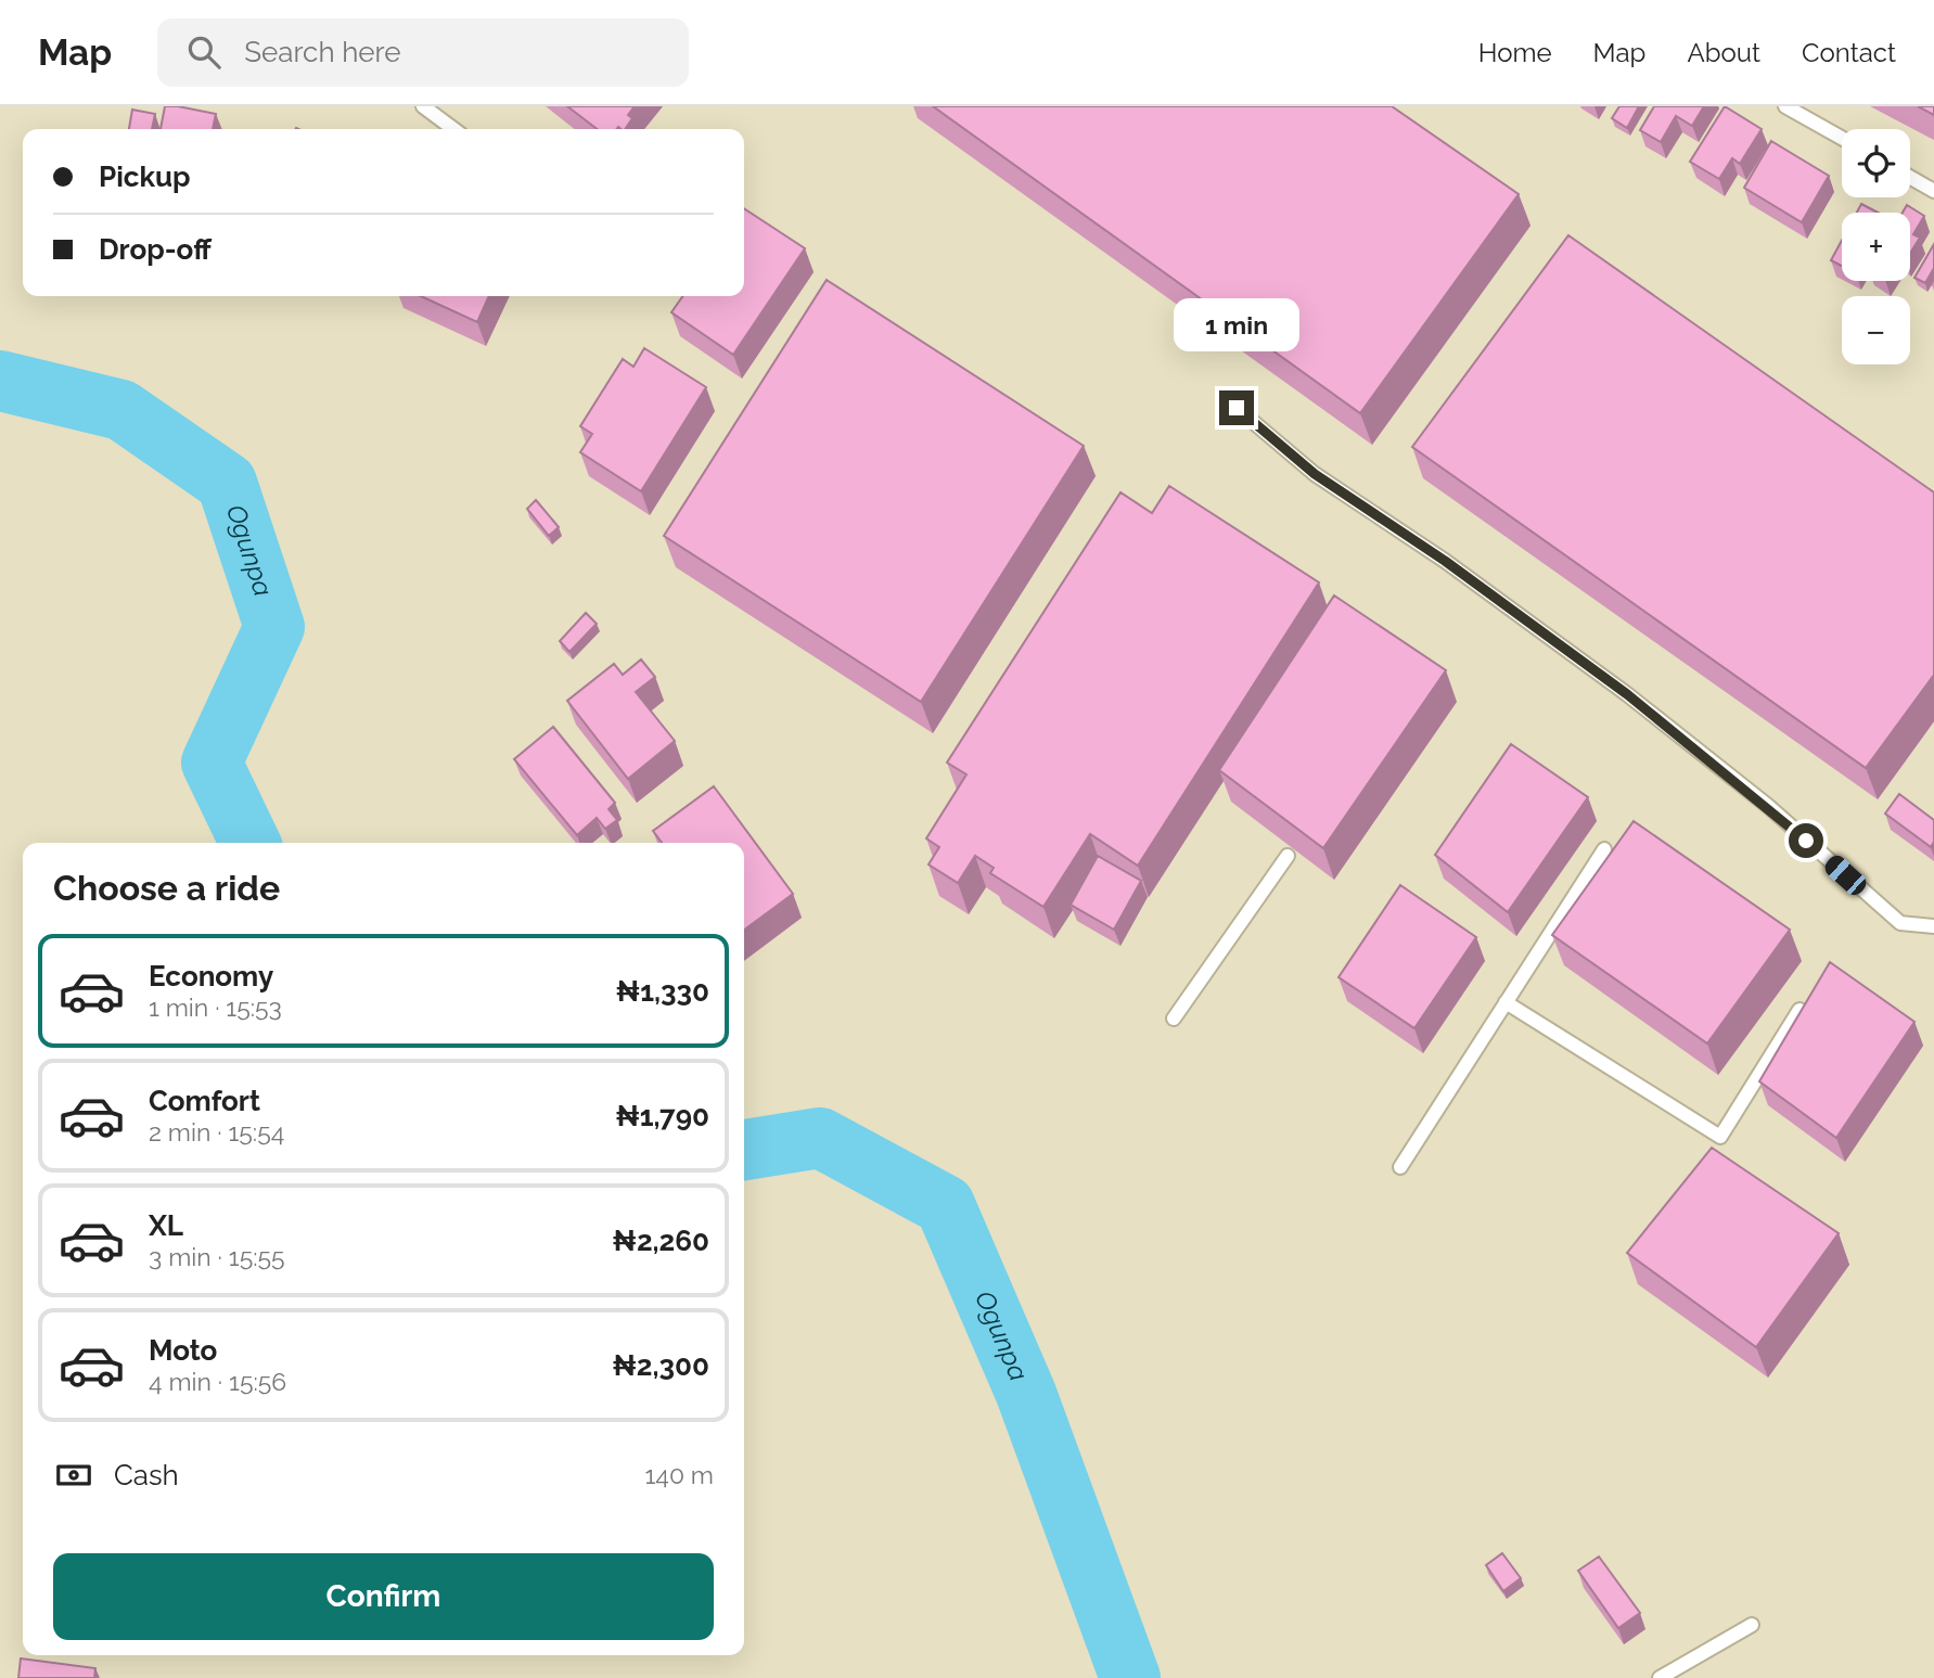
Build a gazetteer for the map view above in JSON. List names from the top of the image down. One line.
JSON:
{"water":["Ogunpa"],"page":{"header":"Map","search":"Search here","nav":["Home","Map","About","Contact"],"map_buttons":["+","−"],"banner":["Pickup","Drop-off"],"bubble":"1 min","heading":"Choose a ride","list":[{"name":"Economy","note":"1 min · 15:53","value":"₦1,330"},{"name":"Comfort","note":"2 min · 15:54","value":"₦1,790"},{"name":"XL","note":"3 min · 15:55","value":"₦2,260"},{"name":"Moto","note":"4 min · 15:56","value":"₦2,300"}],"pay":["Cash","140 m"],"buttons":"Confirm"}}
